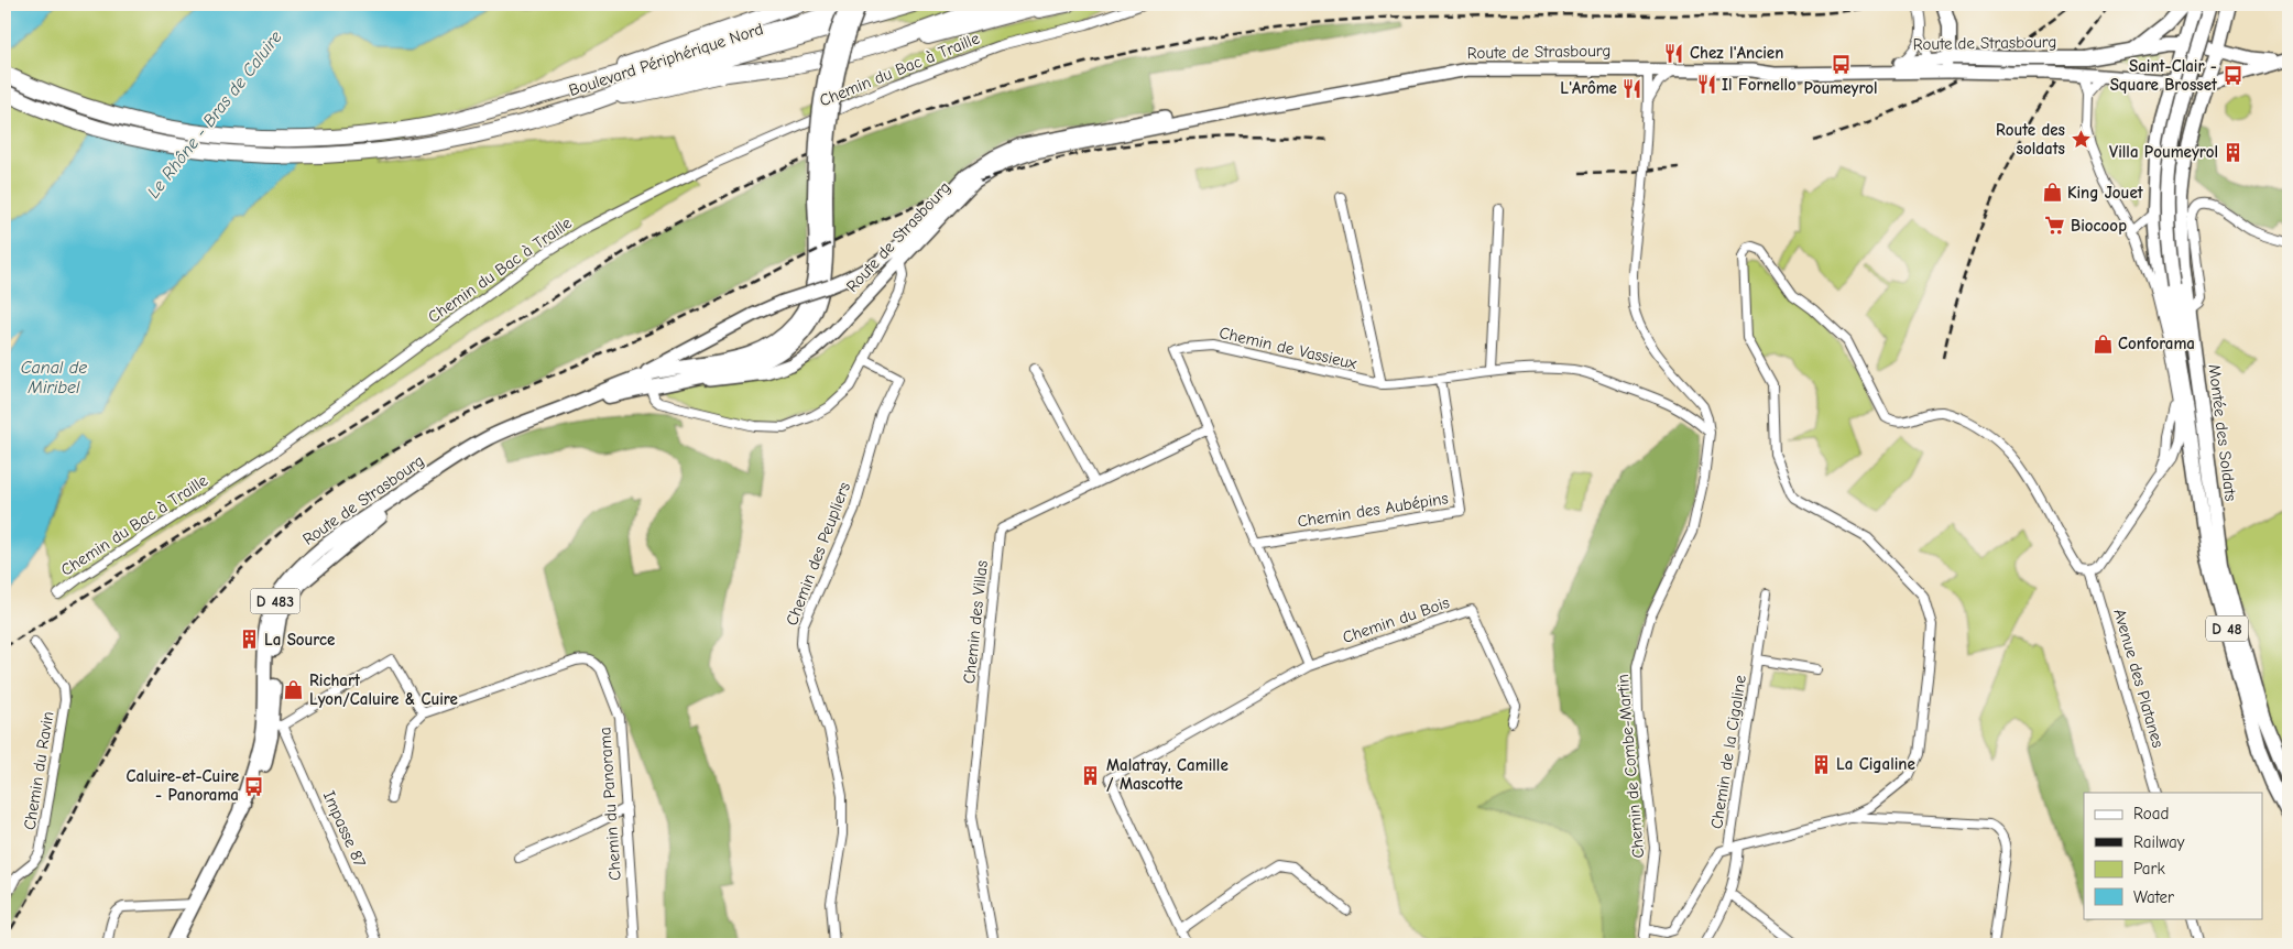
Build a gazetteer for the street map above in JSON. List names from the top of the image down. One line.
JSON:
{"streets":{"highway":["Boulevard Périphérique Nord"],"main road":["Route de Strasbourg","Montée des Soldats","D 483","D 48"],"street":["Chemin du Bac à Traille","Chemin de Vassieux","Chemin des Aubépins","Chemin des Peupliers","Chemin du Bois","Chemin des Villas","Avenue des Platanes","Chemin de la Cigaline","Chemin de Combe-Martin","Chemin du Ravin","Chemin du Panorama","Impasse 87"]},"crossings":[["Route de Strasbourg","Montée des Soldats"],["Route de Strasbourg","Impasse 87"],["Chemin de Vassieux","Chemin des Aubépins"],["Chemin de Vassieux","Chemin du Bois"],["Chemin de Vassieux","Chemin des Villas"],["Chemin de Vassieux","Chemin de Combe-Martin"],["Chemin de la Cigaline","Chemin de Combe-Martin"]],"water":["Le Rhône - Bras de Caluire","Canal de Miribel"],"places":{"restaurant":["Chez l'Ancien","Il Fornello","L'Arôme"],"bus stop":["Poumeyrol","Saint-Clair - Square Brosset","Caluire-et-Cuire - Panorama"],"place":["Route des soldats"],"building":["Villa Poumeyrol","La Source","La Cigaline","Malatray, Camille / Mascotte"],"shop":["King Jouet","Conforama","Richart Lyon/Caluire & Cuire"],"supermarket":["Biocoop"]},"legend":["Road","Railway","Park","Water"]}
